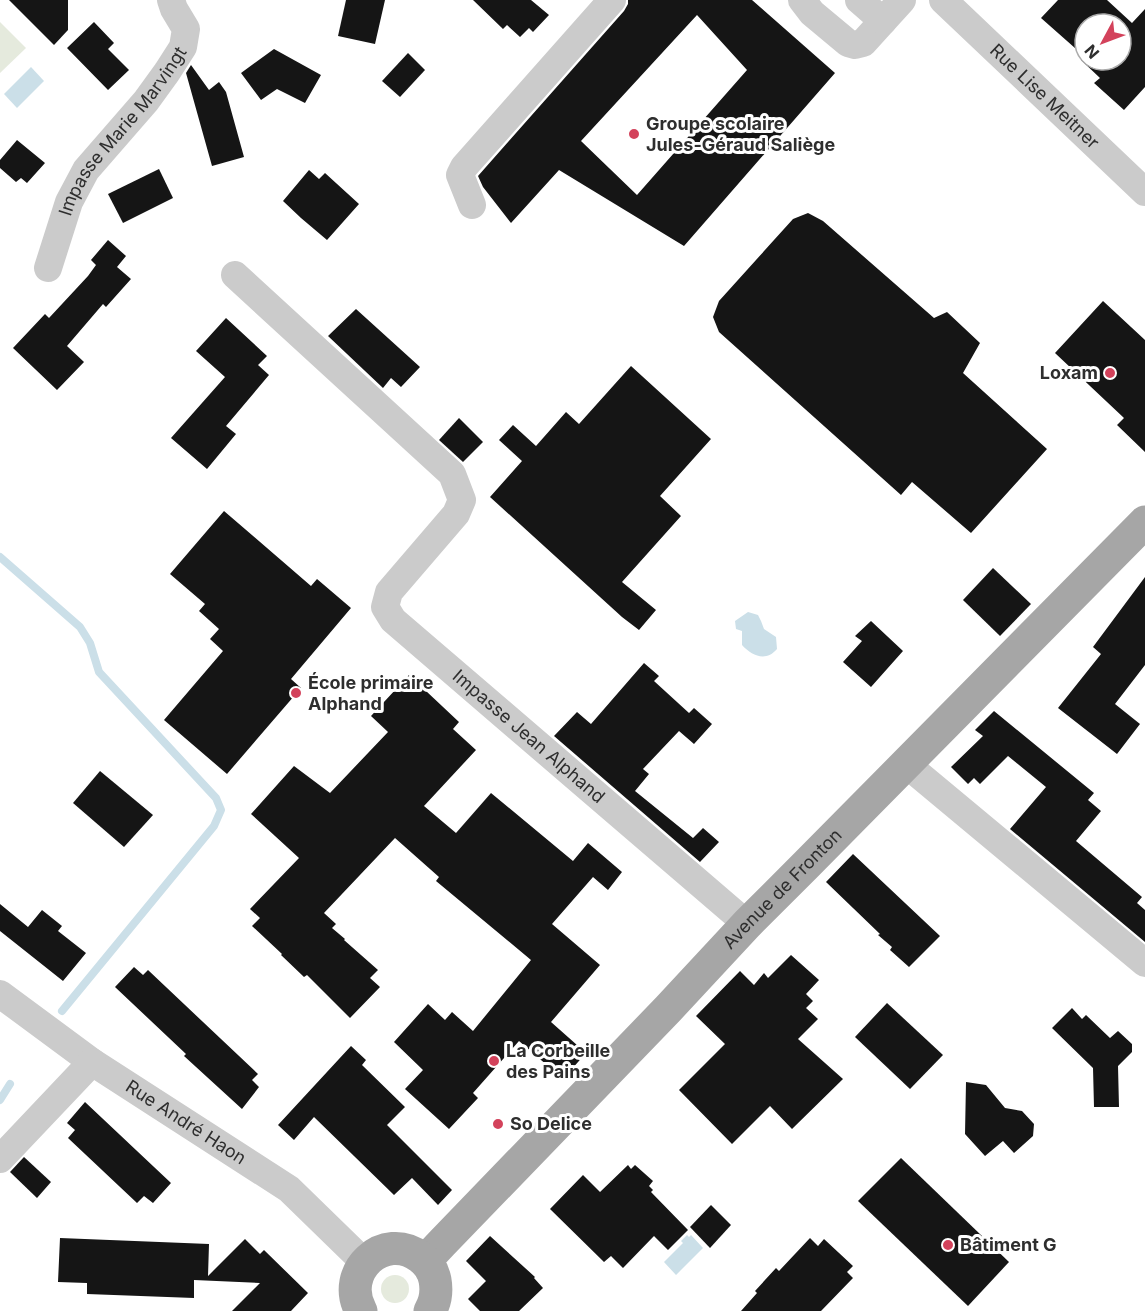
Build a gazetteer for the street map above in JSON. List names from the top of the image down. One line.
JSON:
{"streets":{"main road":["Avenue de Fronton"],"street":["Rue Lise Meitner","Impasse Marie Marvingt","Impasse Jean Alphand","Rue André Haon"]},"crossings":[["Impasse Jean Alphand","Avenue de Fronton"]],"places":["Groupe scolaire Jules-Géraud Saliège","Loxam","École primaire Alphand","La Corbeille des Pains","So Delice","Bâtiment G"],"north":"bottom left"}
